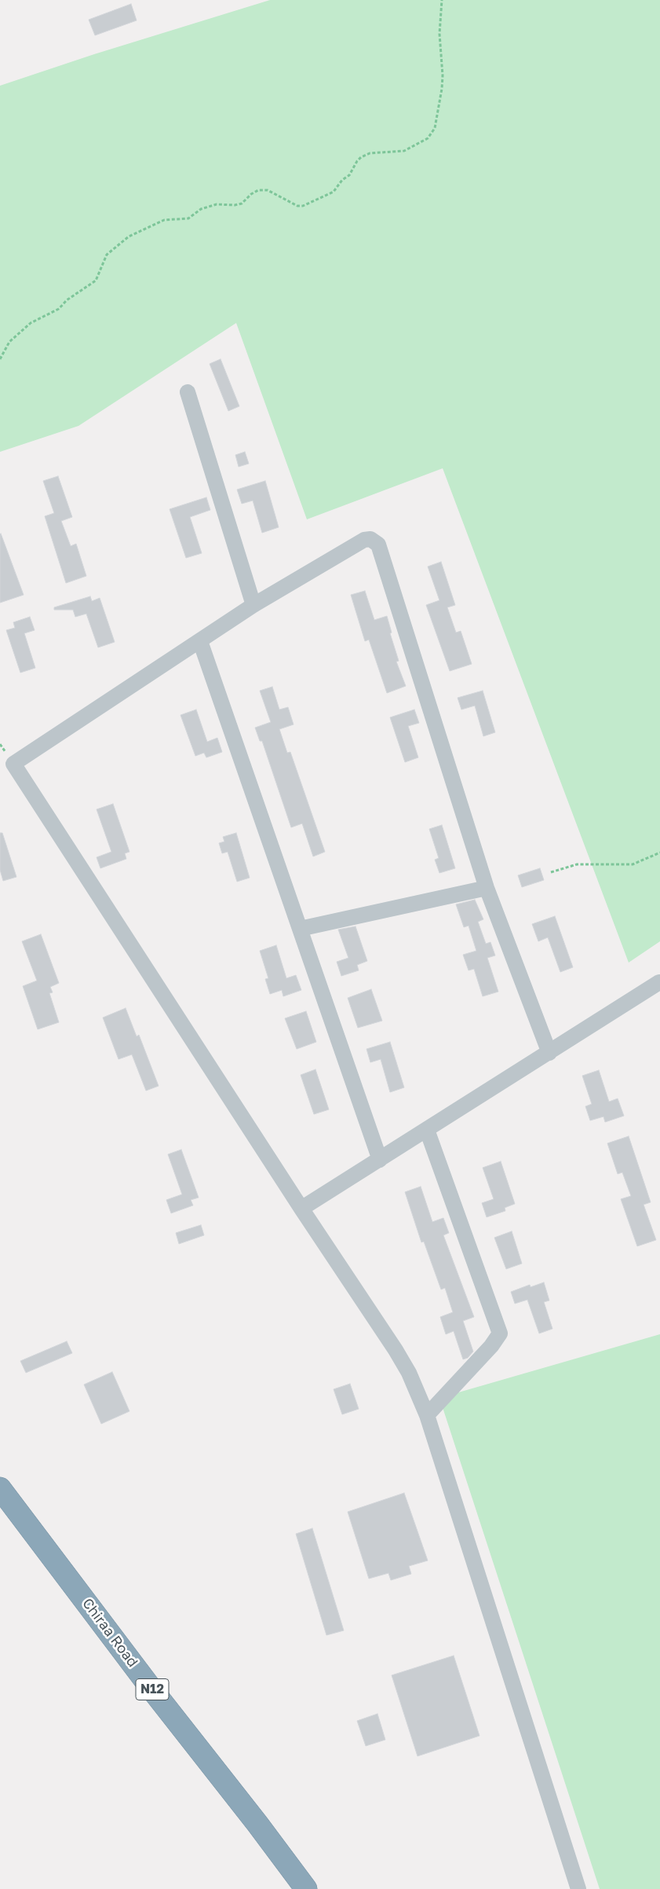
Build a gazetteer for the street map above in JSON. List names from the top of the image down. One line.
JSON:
{"streets":{"highway":["Chiraa Road","N12"]}}
